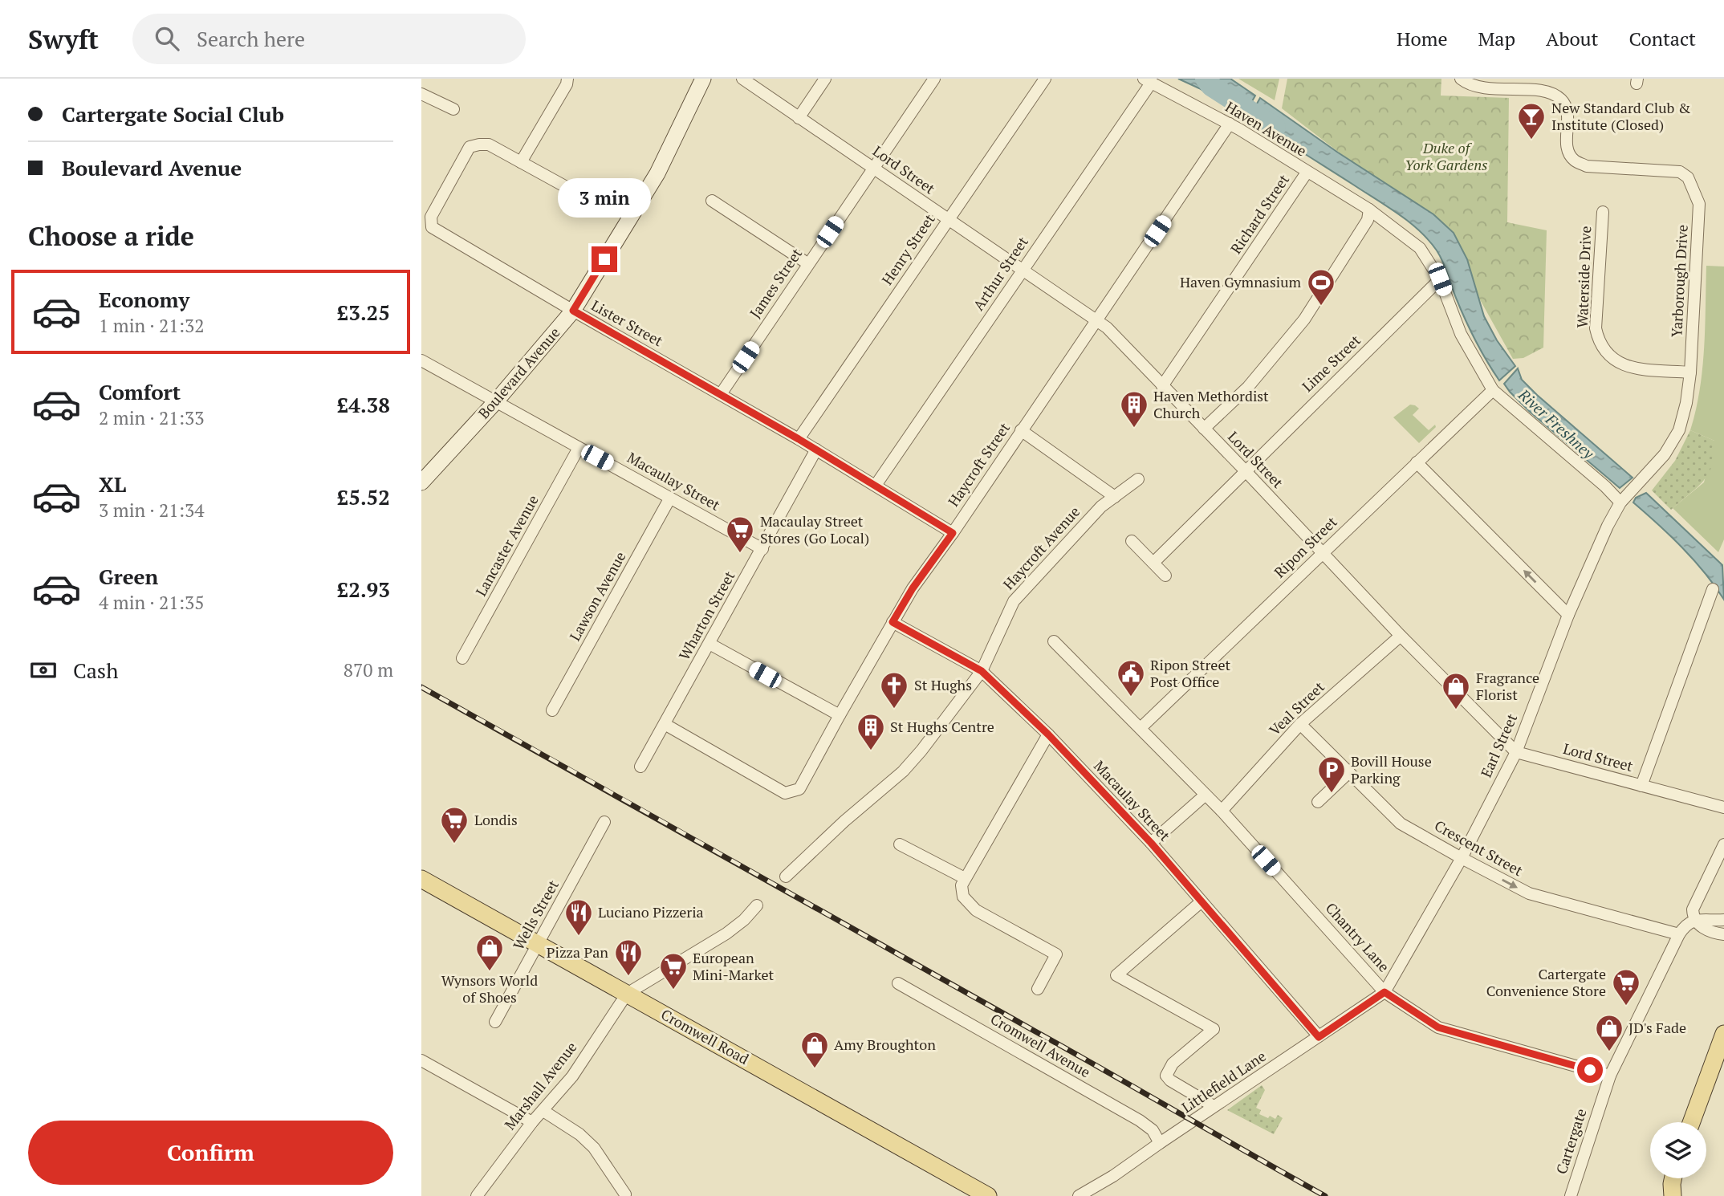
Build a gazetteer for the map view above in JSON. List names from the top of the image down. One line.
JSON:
{"streets":{"main road":["Cromwell Road"],"street":["Haven Avenue","Lord Street","Richard Street","Henry Street","Arthur Street","Waterside Drive","Yarborough Drive","James Street","Lister Street","Lime Street","Boulevard Avenue","Haycroft Street","Macaulay Street","Lancaster Avenue","Ripon Street","Haycroft Avenue","Lawson Avenue","Wharton Street","Veal Street","Earl Street","Crescent Street","Wells Street","Chantry Lane","Cromwell Avenue","Littlefield Lane","Marshall Avenue","Cartergate"]},"crossings":[["Haven Avenue","Richard Street"],["Haven Avenue","Arthur Street"],["Haven Avenue","Yarborough Drive"],["Haven Avenue","Lime Street"],["Haven Avenue","Haycroft Street"],["Haven Avenue","Ripon Street"],["Haven Avenue","Earl Street"],["Lord Street","Richard Street"],["Lord Street","Henry Street"],["Lord Street","Arthur Street"],["Lord Street","James Street"],["Lord Street","Lime Street"],["Lord Street","Haycroft Street"],["Lord Street","Ripon Street"],["Lord Street","Veal Street"],["Lord Street","Earl Street"],["Henry Street","Lister Street"],["Arthur Street","Lister Street"],["Waterside Drive","Yarborough Drive"],["Yarborough Drive","Earl Street"],["James Street","Lister Street"],["Lister Street","Boulevard Avenue"],["Lister Street","Haycroft Street"],["Lister Street","Wharton Street"],["Boulevard Avenue","Macaulay Street"],["Haycroft Street","Macaulay Street"],["Haycroft Street","Wharton Street"],["Macaulay Street","Lancaster Avenue"],["Macaulay Street","Haycroft Avenue"],["Macaulay Street","Lawson Avenue"],["Macaulay Street","Wharton Street"],["Macaulay Street","Littlefield Lane"],["Ripon Street","Chantry Lane"],["Veal Street","Crescent Street"],["Veal Street","Chantry Lane"],["Earl Street","Crescent Street"],["Earl Street","Chantry Lane"],["Earl Street","Littlefield Lane"],["Crescent Street","Cartergate"],["Wells Street","Cromwell Road"],["Chantry Lane","Littlefield Lane"],["Chantry Lane","Cartergate"],["Cromwell Road","Marshall Avenue"],["Cromwell Avenue","Littlefield Lane"]],"one_way":["Crescent Street"],"water":["River Freshney"],"parks":["Duke of York Gardens"],"places":{"bar":["New Standard Club & Institute (Closed)"],"sports":["Haven Gymnasium"],"building":["Haven Methordist Church","St Hughs Centre"],"supermarket":["Macaulay Street Stores (Go Local)","Londis","European Mini-Market","Cartergate Convenience Store"],"public building":["Ripon Street Post Office"],"church":["St Hughs"],"shop":["Fragrance Florist","Wynsors World of Shoes","JD's Fade","Amy Broughton"],"parking":["Bovill House Parking"],"restaurant":["Luciano Pizzeria","Pizza Pan"]},"page":{"header":"Swyft","search":"Search here","nav":["Home","Map","About","Contact"],"banner":["Cartergate Social Club","Boulevard Avenue"],"bubble":"3 min","heading":"Choose a ride","list":[{"name":"Economy","note":"1 min · 21:32","value":"£3.25"},{"name":"Comfort","note":"2 min · 21:33","value":"£4.38"},{"name":"XL","note":"3 min · 21:34","value":"£5.52"},{"name":"Green","note":"4 min · 21:35","value":"£2.93"}],"pay":["Cash","870 m"],"buttons":"Confirm"}}
